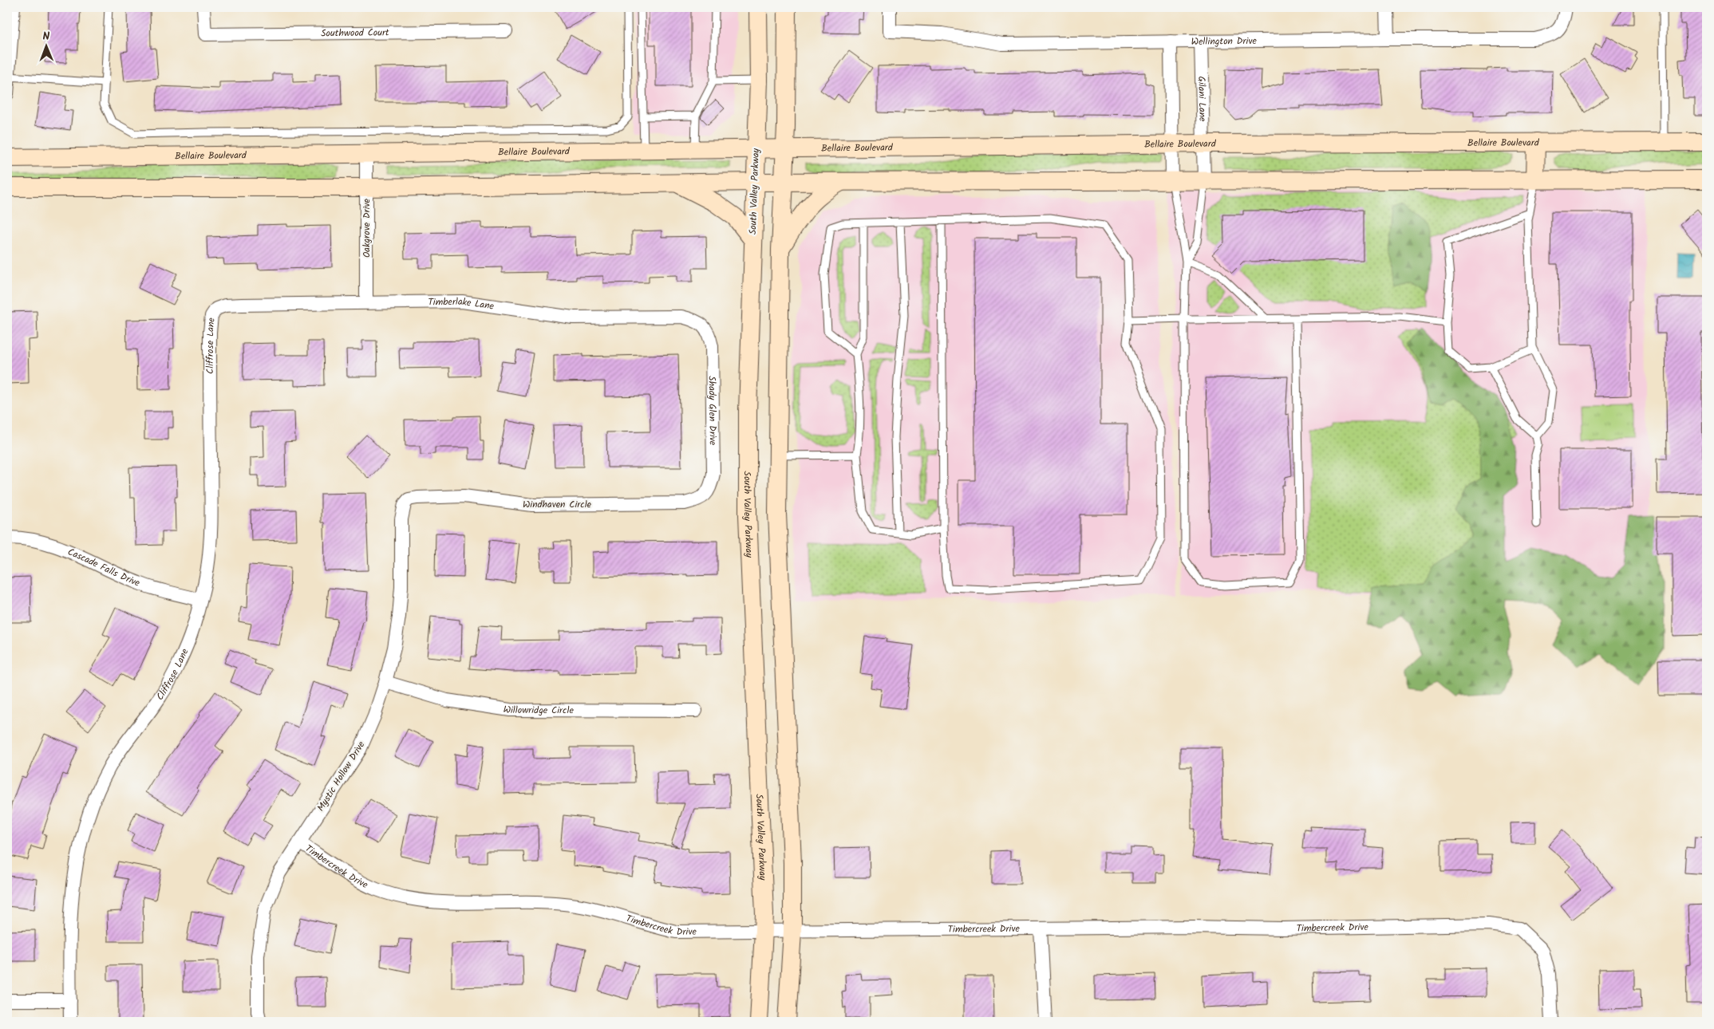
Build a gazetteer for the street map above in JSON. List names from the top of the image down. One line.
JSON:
{"streets":{"main road":["Bellaire Boulevard","South Valley Parkway"],"street":["Southwood Court","Wellington Drive","Gilani Lane","Oakgrove Drive","Timberlake Lane","Cliffrose Lane","Shady Glen Drive","Windhaven Circle","Cascade Falls Drive","Willowridge Circle","Mystic Hollow Drive","Timbercreek Drive"]},"crossings":[["Wellington Drive","Gilani Lane"],["Gilani Lane","Bellaire Boulevard"],["Bellaire Boulevard","South Valley Parkway"],["Bellaire Boulevard","Oakgrove Drive"],["South Valley Parkway","Timbercreek Drive"],["Oakgrove Drive","Timberlake Lane"],["Timberlake Lane","Cliffrose Lane"],["Timberlake Lane","Shady Glen Drive"],["Cliffrose Lane","Cascade Falls Drive"],["Shady Glen Drive","Windhaven Circle"],["Windhaven Circle","Mystic Hollow Drive"],["Willowridge Circle","Mystic Hollow Drive"],["Mystic Hollow Drive","Timbercreek Drive"]],"north":"top"}
